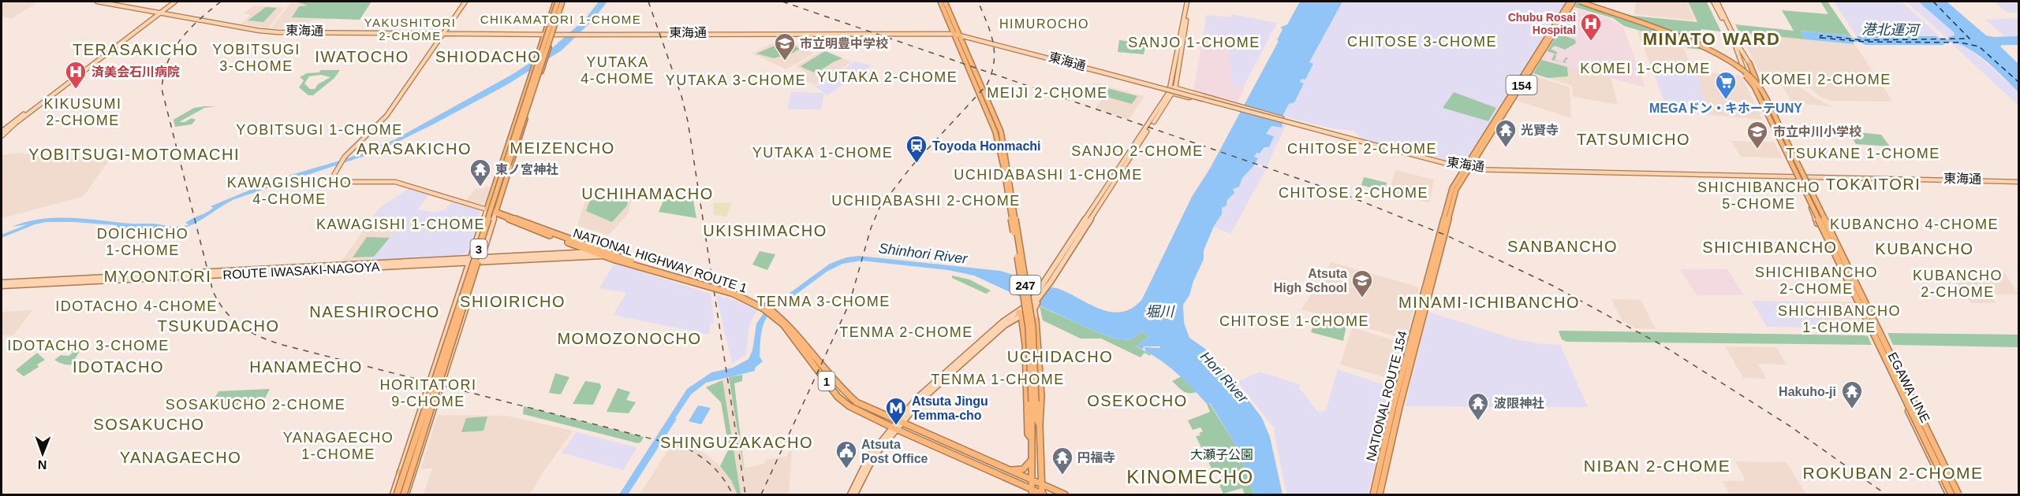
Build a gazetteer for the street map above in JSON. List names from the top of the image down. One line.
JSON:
{"streets":{"highway":["154","3","NATIONAL HIGHWAY ROUTE 1","247","1","NATIONAL ROUTE 154"],"main road":["東海通","ROUTE IWASAKI-NAGOYA","EGAWA LINE"]},"crossings":[["東海通","247"],["東海通","EGAWA LINE"],["東海通","NATIONAL ROUTE 154"],["NATIONAL HIGHWAY ROUTE 1","ROUTE IWASAKI-NAGOYA"],["NATIONAL HIGHWAY ROUTE 1","247"],["NATIONAL HIGHWAY ROUTE 1","1"],["247","1"]],"districts":["CHIKAMATORI 1-CHOME","YAKUSHITORI 2-CHOME","HIMUROCHO","MINATO WARD","CHITOSE 3-CHOME","SANJO 1-CHOME","TERASAKICHO","YOBITSUGI 3-CHOME","IWATOCHO","SHIODACHO","YUTAKA 4-CHOME","KOMEI 1-CHOME","YUTAKA 2-CHOME","KOMEI 2-CHOME","YUTAKA 3-CHOME","MEIJI 2-CHOME","KIKUSUMI 2-CHOME","YOBITSUGI 1-CHOME","TATSUMICHO","MEIZENCHO","ARASAKICHO","CHITOSE 2-CHOME","SANJO 2-CHOME","YUTAKA 1-CHOME","TSUKANE 1-CHOME","YOBITSUGI-MOTOMACHI","UCHIDABASHI 1-CHOME","KAWAGISHICHO 4-CHOME","TOKAITORI","SHICHIBANCHO 5-CHOME","CHITOSE 2-CHOME","UCHIHAMACHO","UCHIDABASHI 2-CHOME","KAWAGISHI 1-CHOME","KUBANCHO 4-CHOME","UKISHIMACHO","DOICHICHO 1-CHOME","SANBANCHO","SHICHIBANCHO","KUBANCHO","SHICHIBANCHO 2-CHOME","KUBANCHO 2-CHOME","MYOONTORI","SHIOIRICHO","TENMA 3-CHOME","MINAMI-ICHIBANCHO","IDOTACHO 4-CHOME","SHICHIBANCHO 1-CHOME","NAESHIROCHO","CHITOSE 1-CHOME","TSUKUDACHO","TENMA 2-CHOME","MOMOZONOCHO","IDOTACHO 3-CHOME","UCHIDACHO","IDOTACHO","HANAMECHO","TENMA 1-CHOME","HORITATORI 9-CHOME","OSEKOCHO","SOSAKUCHO 2-CHOME","SOSAKUCHO","YANAGAECHO 1-CHOME","SHINGUZAKACHO","YANAGAECHO","NIBAN 2-CHOME","ROKUBAN 2-CHOME","KINOMECHO"],"water":["港北運河","Shinhori River","堀川","Hori River"],"parks":["大瀬子公園"],"places":{"hospital":["Chubu Rosai Hospital","済美会石川病院"],"school or university":["市立明豊中学校","市立中川小学校","Atsuta High School"],"supermarket":["MEGAドン・キホーテUNY"],"temple":["光賢寺","東ノ宮神社","Hakuho-ji","波限神社","円福寺"],"station":["Toyoda Honmachi"],"metro station":["Atsuta Jingu Temma-cho"],"public building":["Atsuta Post Office"]},"north":"bottom"}
